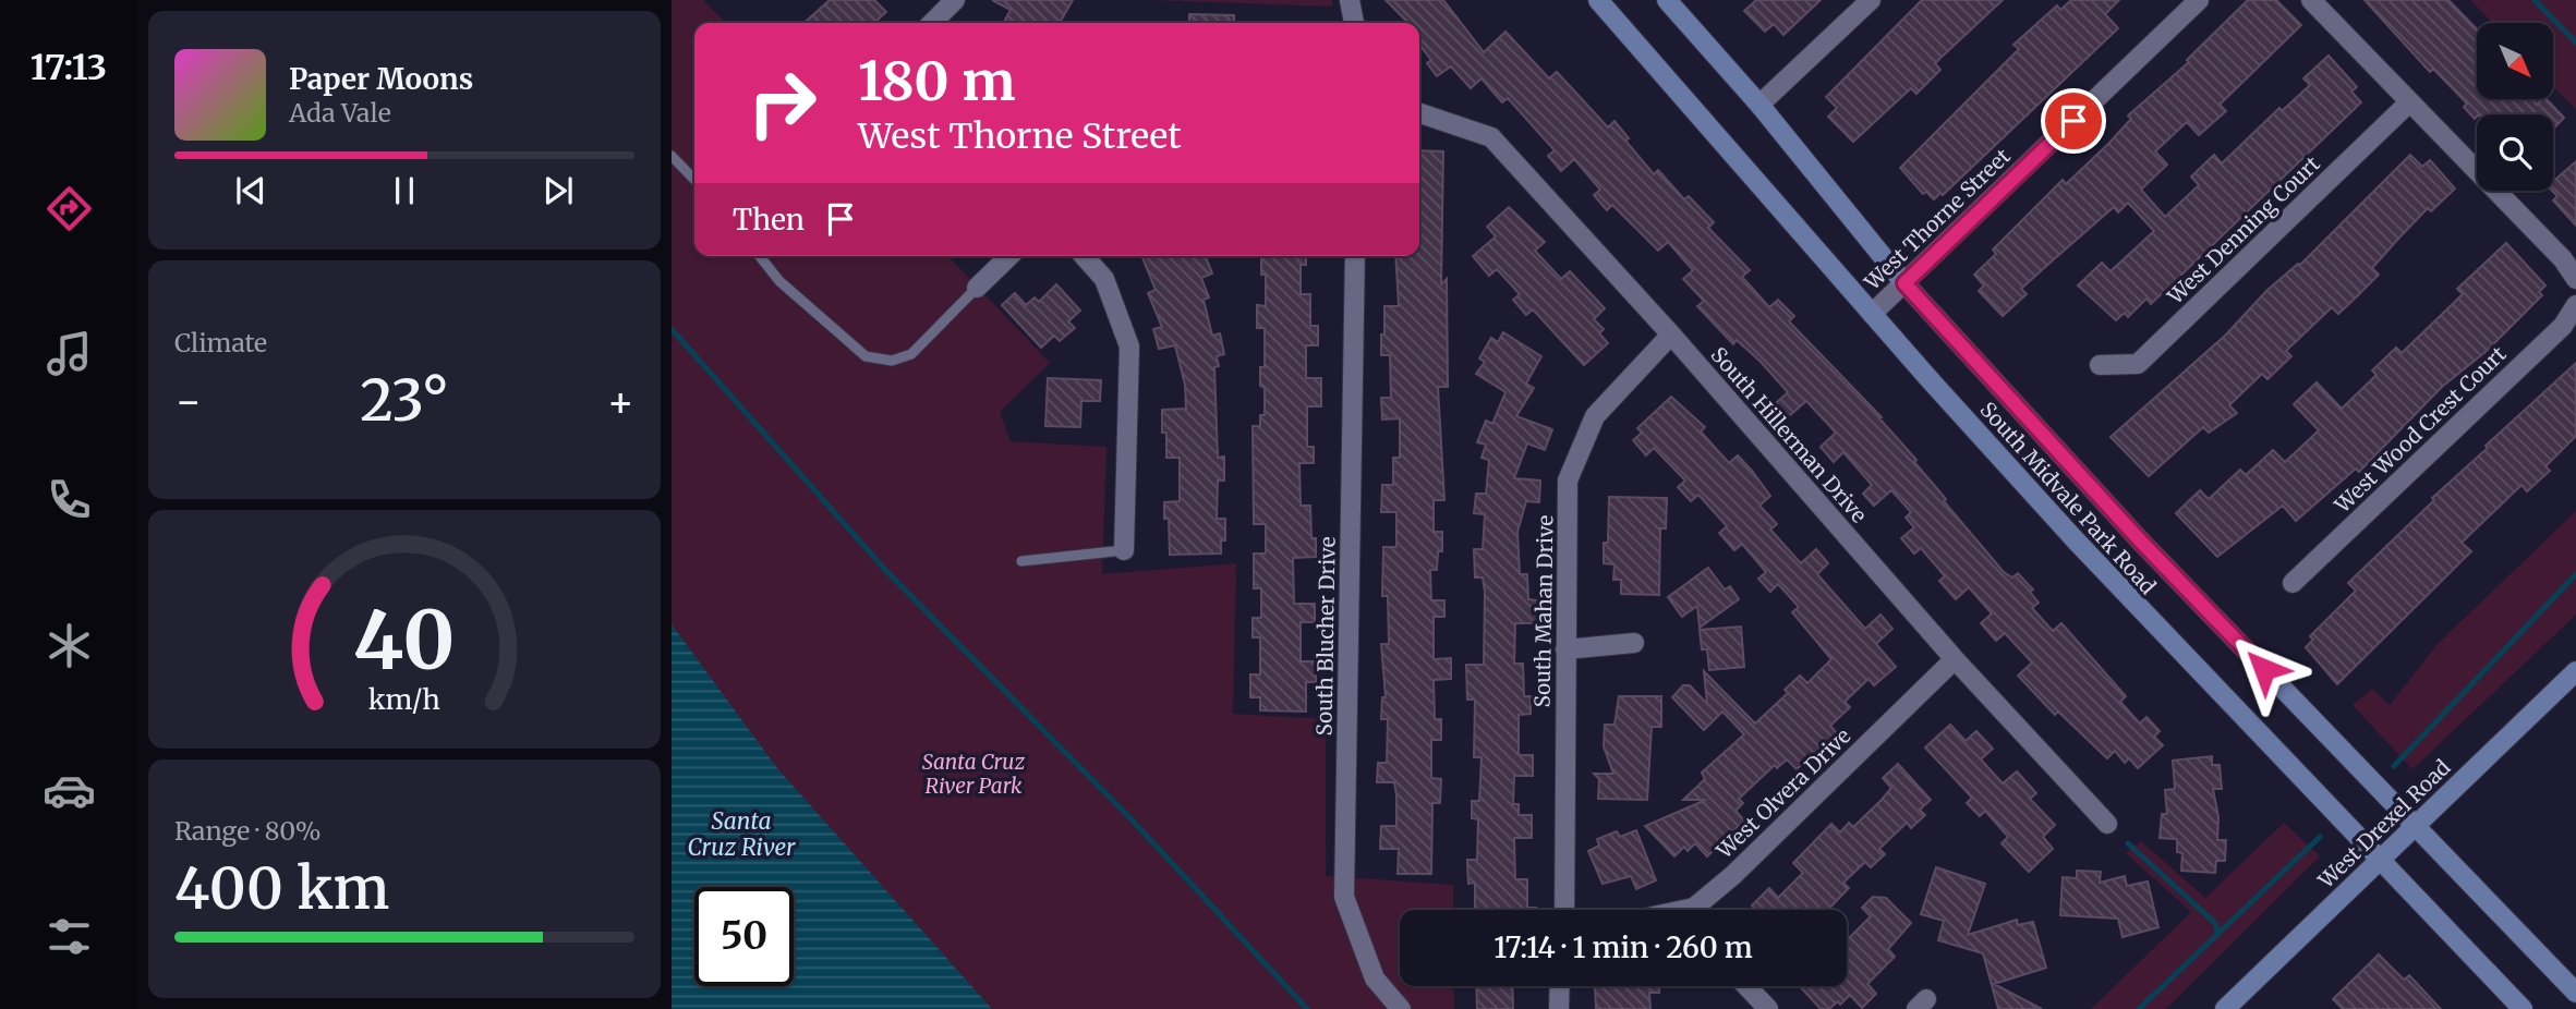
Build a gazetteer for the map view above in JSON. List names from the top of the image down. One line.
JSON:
{"streets":{"main road":["South Midvale Park Road","West Drexel Road"],"street":["West Thorne Street","West Denning Court","West Wood Crest Court","South Hillerman Drive","South Mahan Drive","South Blucher Drive","West Olvera Drive"]},"crossings":[["West Thorne Street","South Midvale Park Road"],["South Hillerman Drive","South Mahan Drive"],["South Hillerman Drive","West Olvera Drive"],["South Midvale Park Road","West Drexel Road"]],"water":["Santa Cruz River"],"parks":["Santa Cruz River Park"],"north":"bottom right","page":{"tabs":"17:13","turn":["180 m","West Thorne Street"],"song":["Paper Moons","Ada Vale"],"then":"Then","tile":["Climate",["Range · 80%","400 km"]],"heat":["−","23°","+"],"limit":"50","trip":"17:14 · 1 min · 260 m","gauge":["40","km/h"]}}
